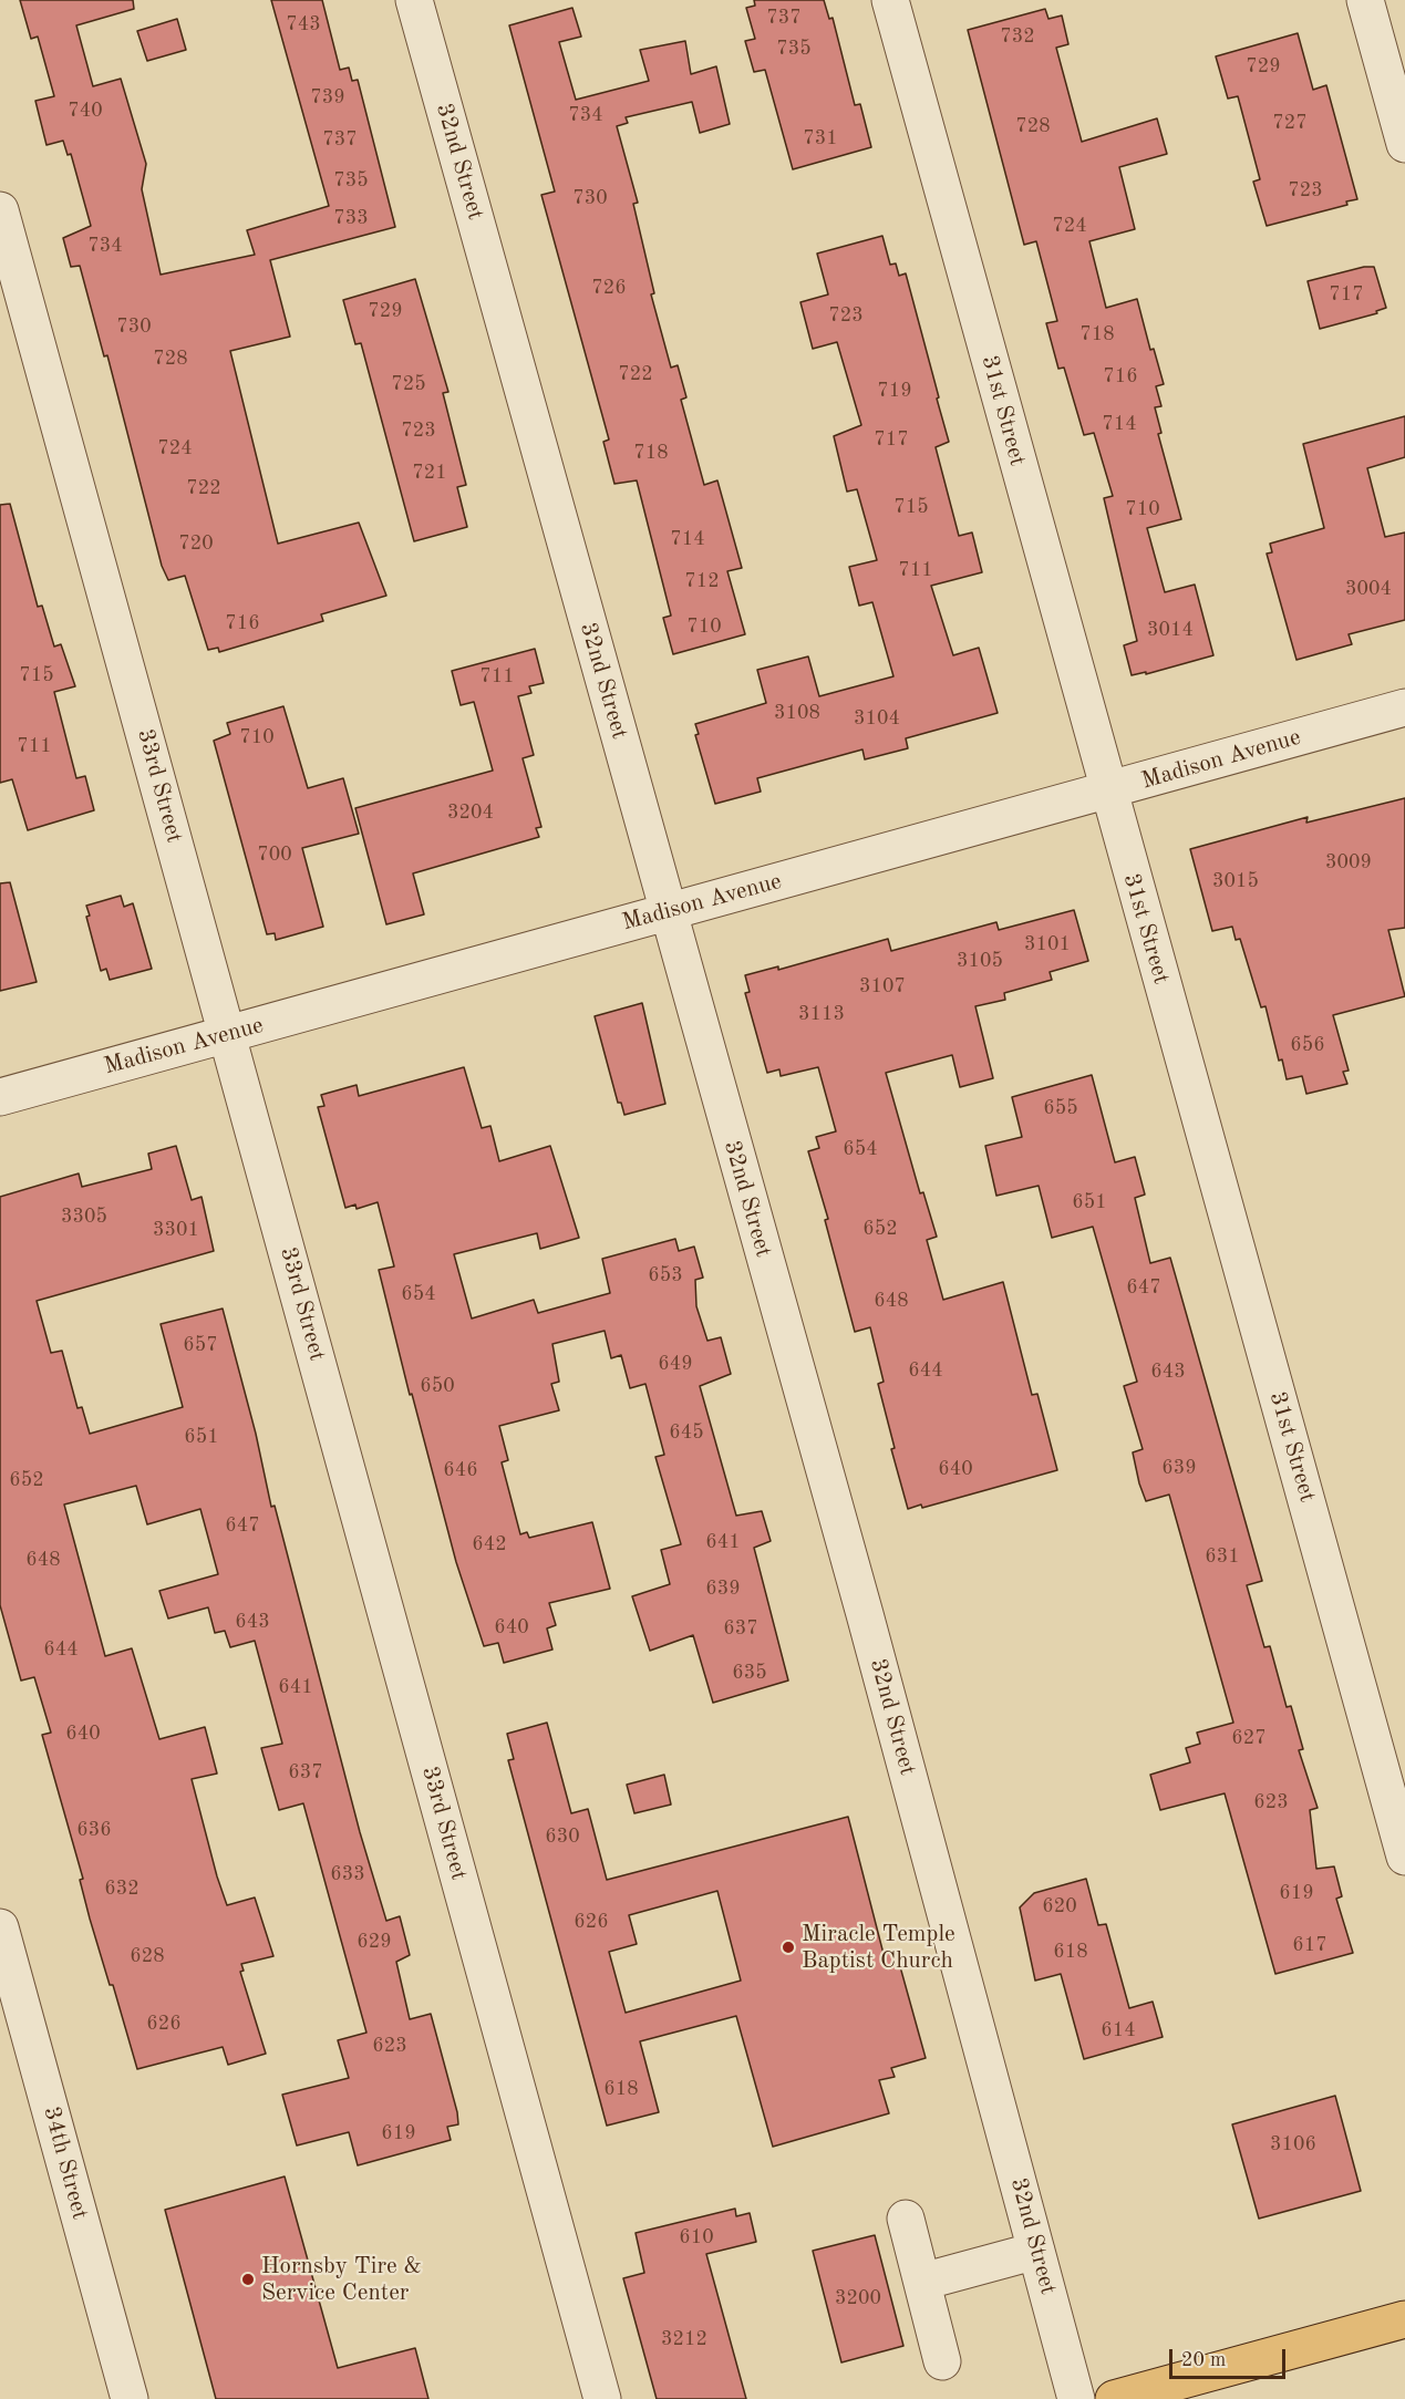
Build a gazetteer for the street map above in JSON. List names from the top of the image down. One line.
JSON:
{"streets":{"street":["32nd Street","31st Street","Madison Avenue","33rd Street","34th Street"]},"crossings":[["32nd Street","Madison Avenue"],["31st Street","Madison Avenue"],["Madison Avenue","33rd Street"]],"places":["Miracle Temple Baptist Church","Hornsby Tire & Service Center"],"house_numbers":["737","743","732","735","729","739","740","734","727","728","731","737","735","723","730","733","724","734","726","717","729","723","730","718","728","722","716","725","719","714","723","717","724","718","721","722","715","710","714","720","711","712","3004","716","710","3014","715","711","3108","3104","710","711","3204","700","3009","3015","3101","3105","3107","3113","656","655","654","651","3305","652","3301","653","647","654","648","657","649","644","643","650","645","651","639","640","646","652","647","641","642","631","648","639","643","640","637","644","635","641","640","627","637","623","636","630","633","632","619","620","626","629","617","618","628","626","614","623","618","619","3106","610","3200","3212"],"scale_bar":"20 m"}
